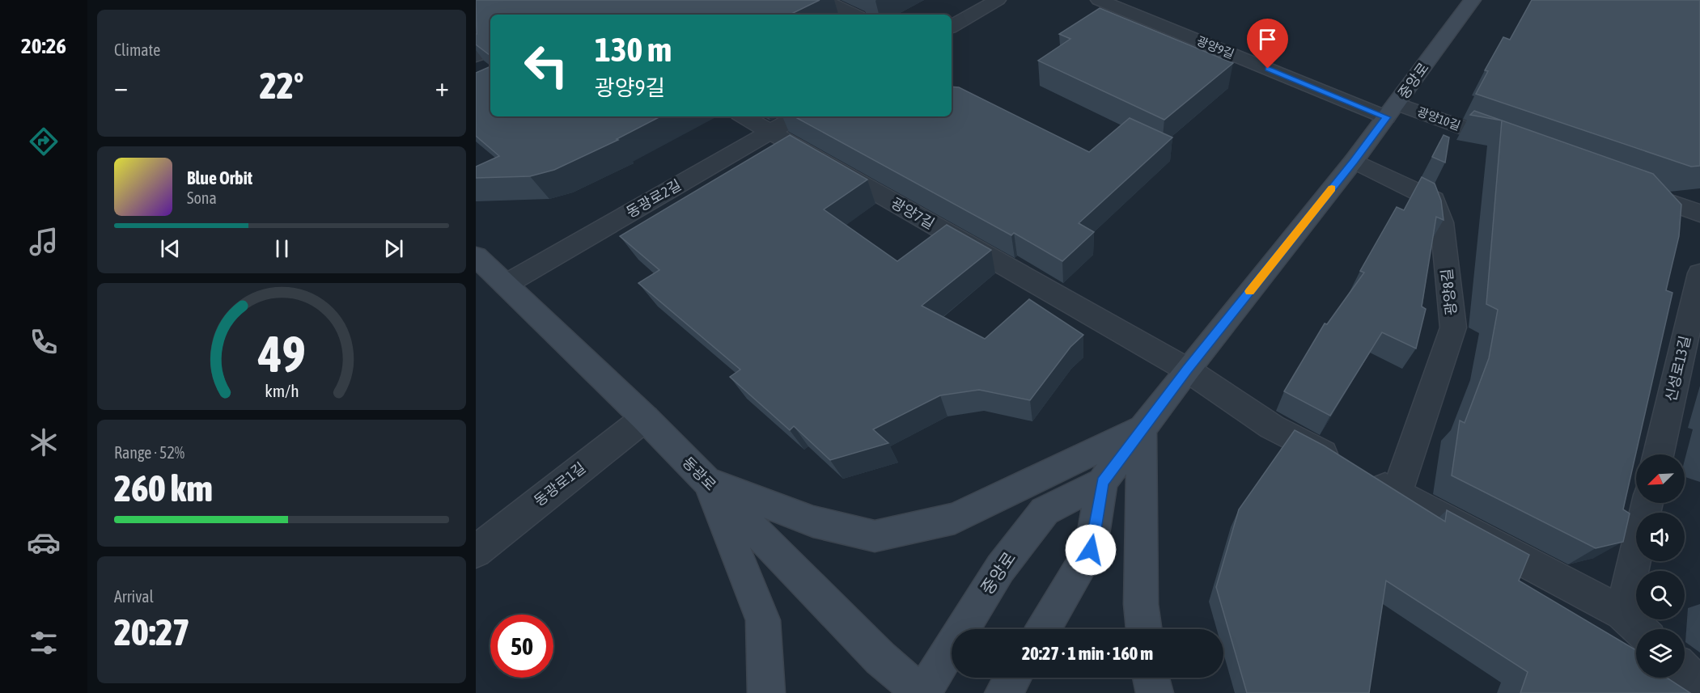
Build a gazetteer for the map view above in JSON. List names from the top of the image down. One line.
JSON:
{"streets":{"main road":["중앙로","동광로"],"street":["광양9길","광양10길","동광로2길","광양7길","광양8길","신성로13길","동광로1길"]},"crossings":[["광양9길","중앙로"],["광양9길","광양10길"],["중앙로","광양10길"],["중앙로","광양7길"],["중앙로","광양8길"],["중앙로","동광로"],["동광로2길","광양7길"],["동광로2길","동광로"],["동광로","동광로1길"]],"north":"bottom left","page":{"tabs":"20:26","tile":["Climate",["Range · 52%","260 km"],["Arrival","20:27"]],"turn":["130 m","광양9길"],"heat":["−","22°","+"],"song":["Blue Orbit","Sona"],"limit":"50","trip":"20:27 · 1 min · 160 m","gauge":["49","km/h"]}}
